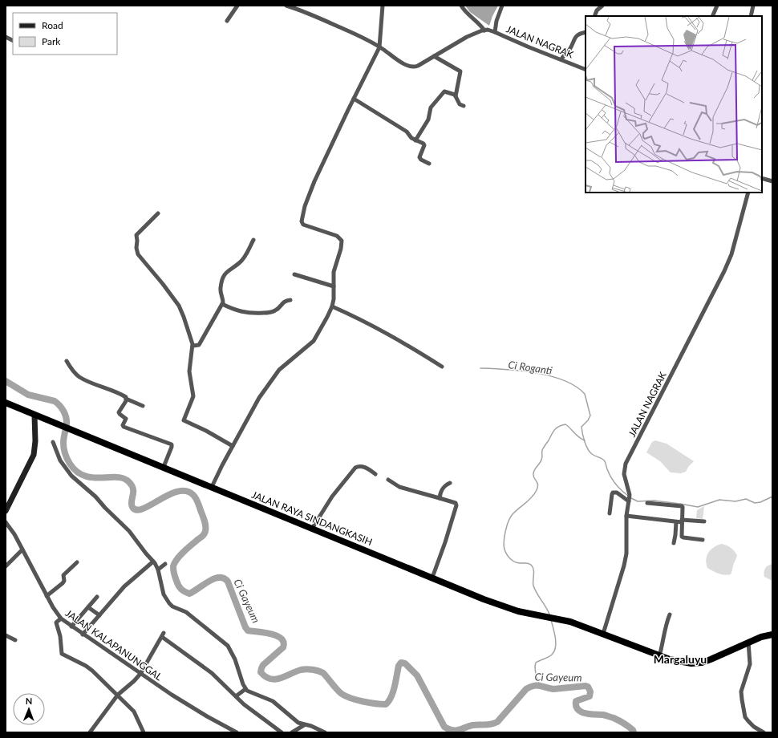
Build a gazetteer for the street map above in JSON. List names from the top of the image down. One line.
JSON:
{"streets":{"highway":["JALAN RAYA SINDANGKASIH"],"street":["JALAN NAGRAK","JALAN KALAPANUNGGAL"]},"crossings":[["JALAN NAGRAK","JALAN RAYA SINDANGKASIH"]],"districts":["Margaluyu"],"water":["Ci Roganti","Ci Gayeum"],"legend":["Road","Park"],"north":"top"}
